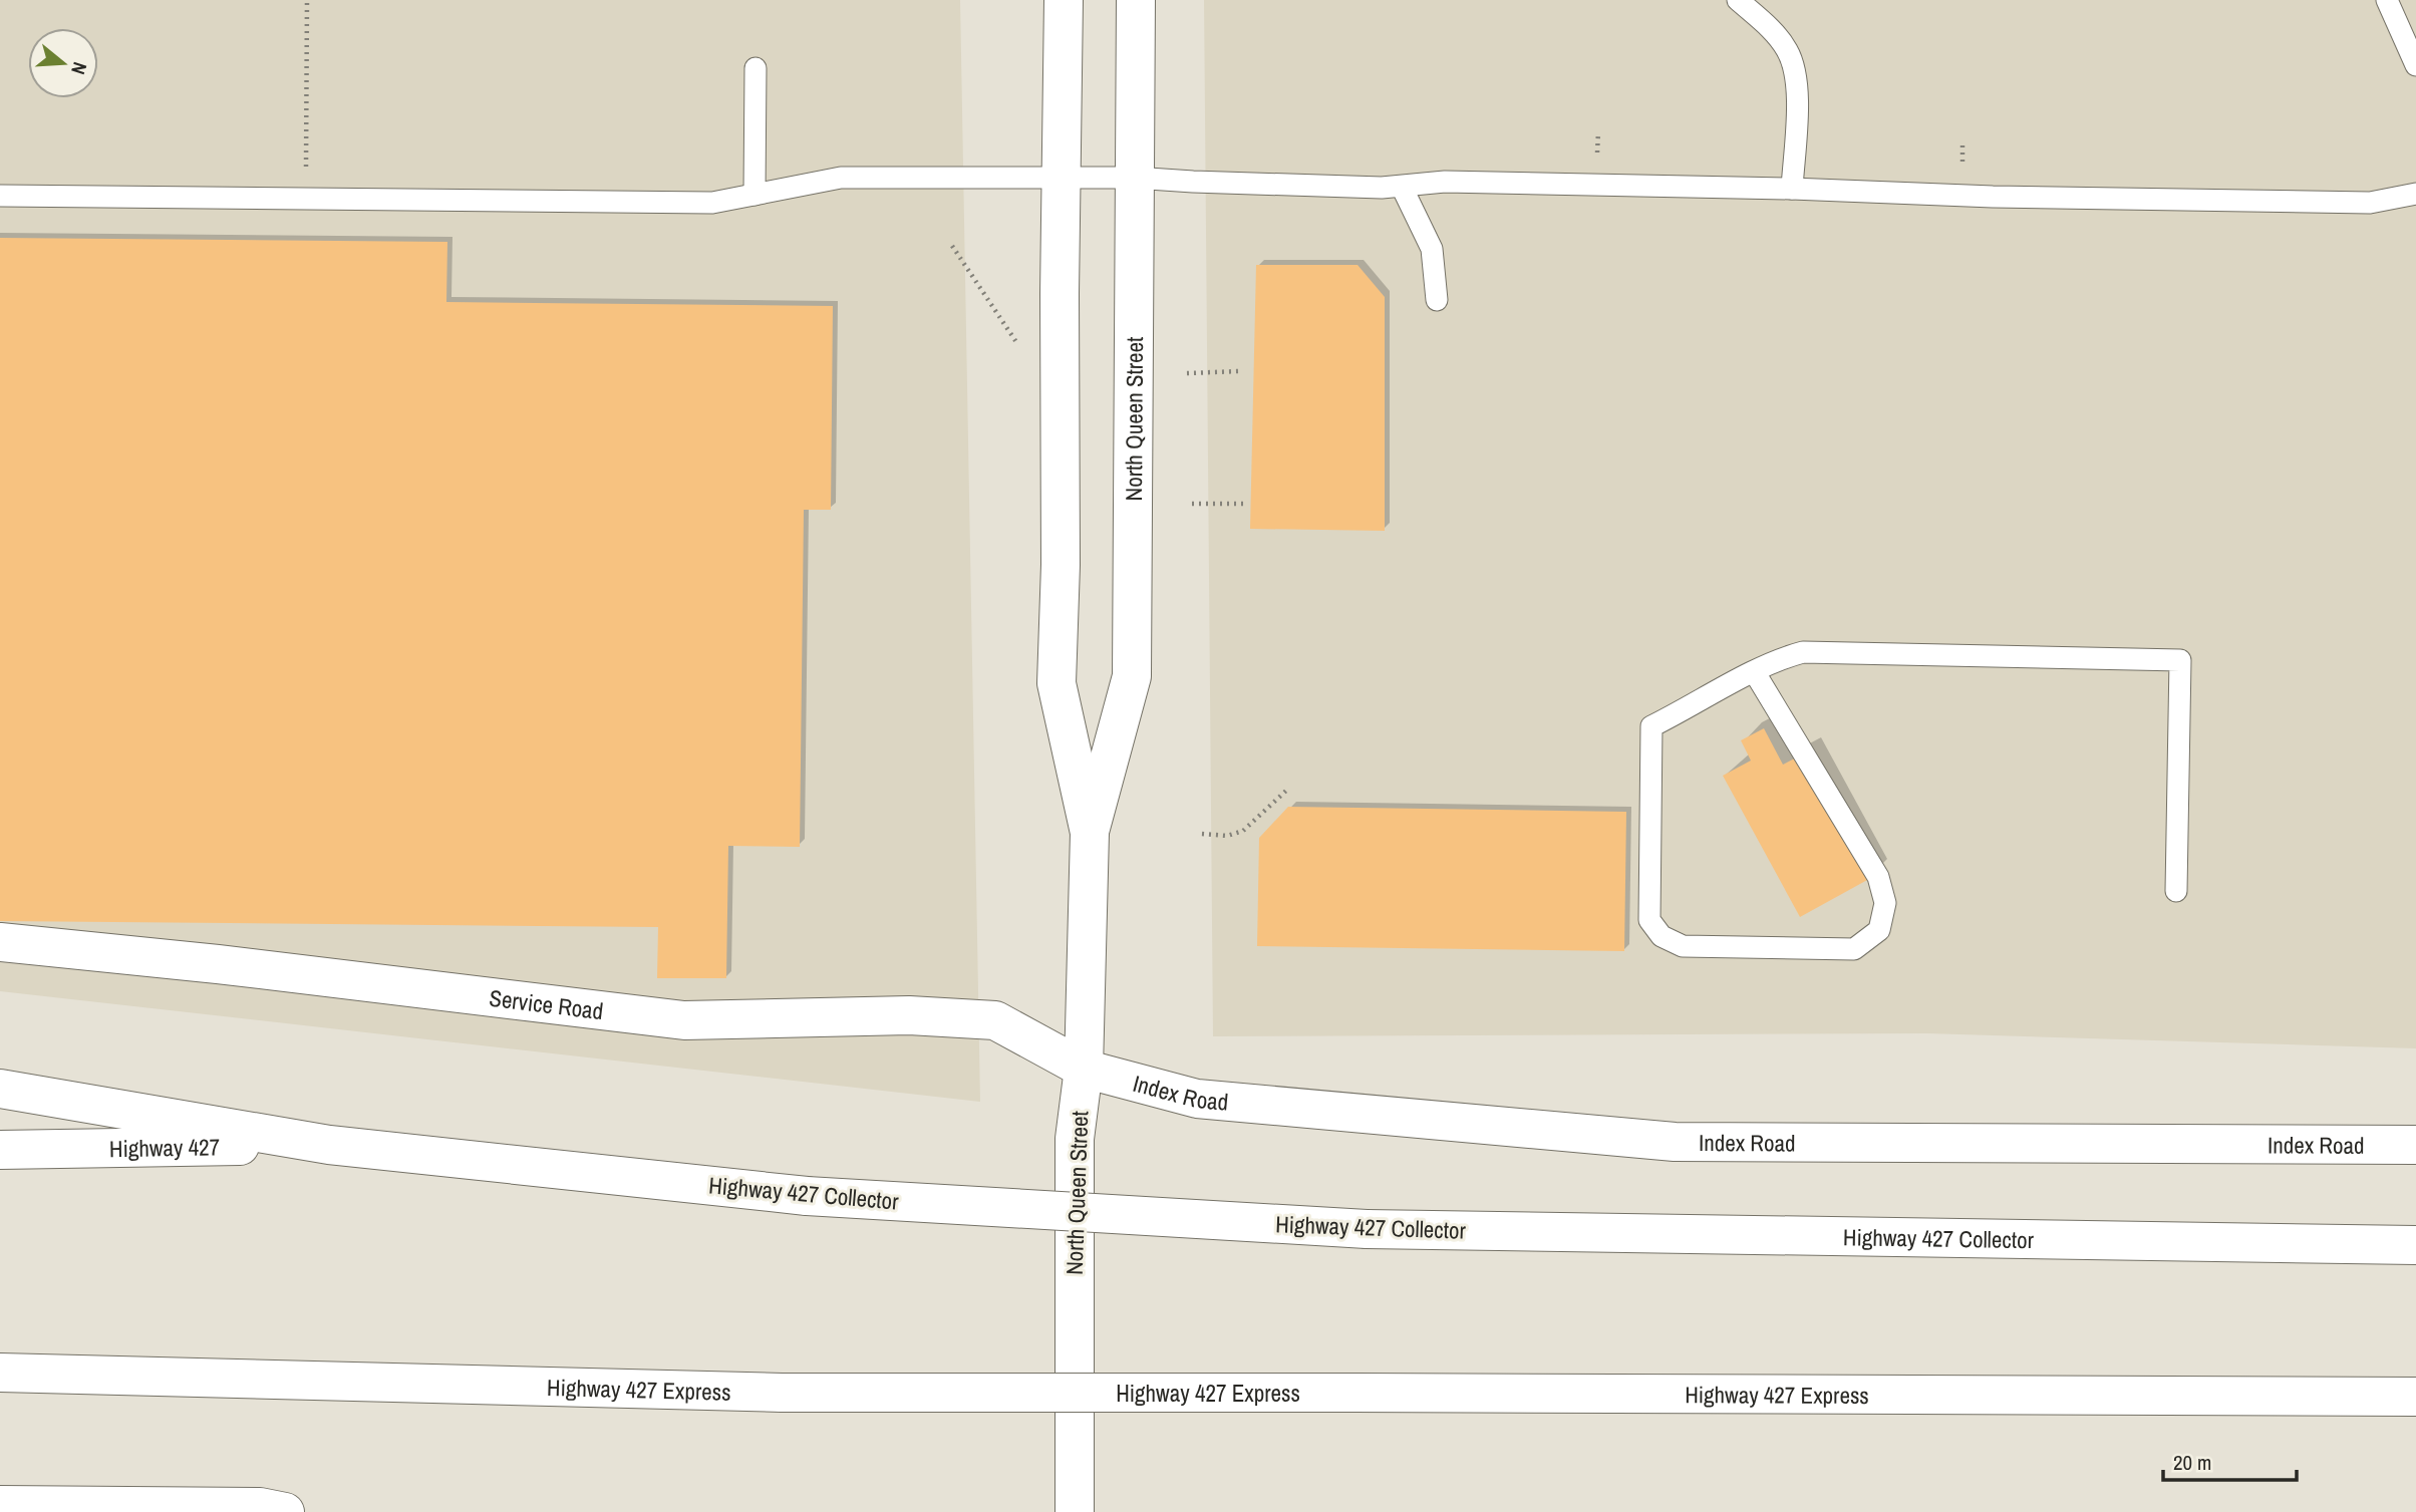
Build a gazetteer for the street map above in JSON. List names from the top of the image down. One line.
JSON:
{"streets":{"main road":["North Queen Street","Service Road","Index Road","Highway 427","Highway 427 Collector","Highway 427 Express"]},"crossings":[["North Queen Street","Service Road"],["North Queen Street","Index Road"],["Service Road","Index Road"],["Highway 427","Highway 427 Collector"]],"scale_bar":"20 m","north":"right"}
